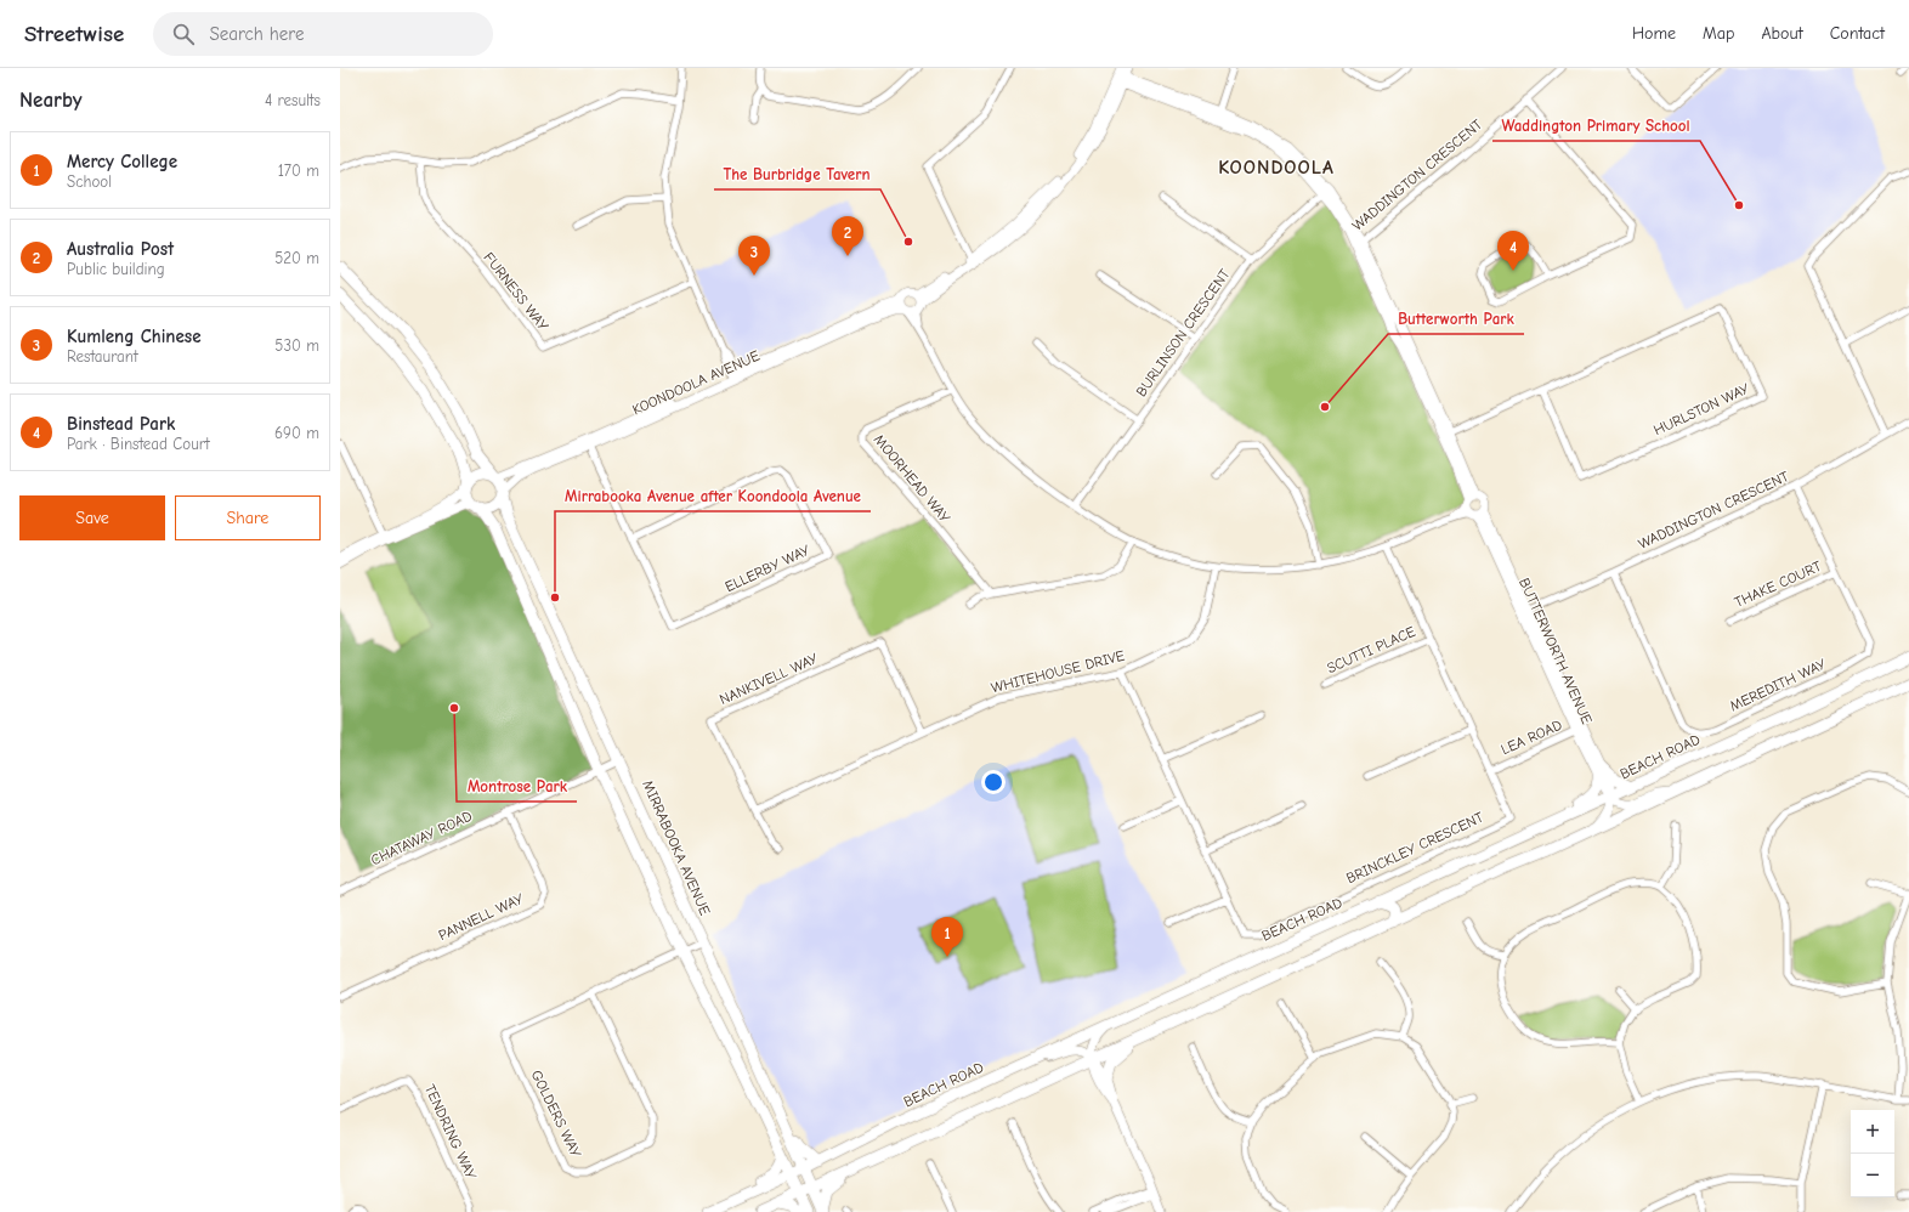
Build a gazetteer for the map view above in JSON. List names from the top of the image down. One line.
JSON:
{"streets":{"main road":["BEACH ROAD","MIRRABOOKA AVENUE"],"street":["WADDINGTON CRESCENT","FURNESS WAY","BURLINSON CRESCENT","KOONDOOLA AVENUE","HURLSTON WAY","MOORHEAD WAY","ELLERBY WAY","THAKE COURT","SCUTTI PLACE","BUTTERWORTH AVENUE","WHITEHOUSE DRIVE","NANKIVELL WAY","MEREDITH WAY","LEA ROAD","CHATAWAY ROAD","BRINCKLEY CRESCENT","PANNELL WAY","GOLDERS WAY","TENDRING WAY"]},"crossings":[["WADDINGTON CRESCENT","BUTTERWORTH AVENUE"],["WADDINGTON CRESCENT","MEREDITH WAY"],["BURLINSON CRESCENT","BUTTERWORTH AVENUE"],["KOONDOOLA AVENUE","ELLERBY WAY"],["KOONDOOLA AVENUE","MIRRABOOKA AVENUE"],["HURLSTON WAY","BUTTERWORTH AVENUE"],["THAKE COURT","MEREDITH WAY"],["SCUTTI PLACE","BRINCKLEY CRESCENT"],["BUTTERWORTH AVENUE","LEA ROAD"],["BUTTERWORTH AVENUE","BEACH ROAD"],["WHITEHOUSE DRIVE","NANKIVELL WAY"],["WHITEHOUSE DRIVE","BRINCKLEY CRESCENT"],["LEA ROAD","BRINCKLEY CRESCENT"],["BEACH ROAD","MIRRABOOKA AVENUE"],["CHATAWAY ROAD","MIRRABOOKA AVENUE"],["CHATAWAY ROAD","PANNELL WAY"],["MIRRABOOKA AVENUE","GOLDERS WAY"]],"districts":["KOONDOOLA"],"places":["Waddington Primary School","The Burbridge Tavern","Butterworth Park","Mirrabooka Avenue after Koondoola Avenue","Montrose Park"],"page":{"header":"Streetwise","search":"Search here","nav":["Home","Map","About","Contact"],"heading":["Nearby","4 results"],"list":[{"mark":"1","name":"Mercy College","note":"School","value":"170 m"},{"mark":"2","name":"Australia Post","note":"Public building","value":"520 m"},{"mark":"3","name":"Kumleng Chinese","note":"Restaurant","value":"530 m"},{"mark":"4","name":"Binstead Park","note":"Park · Binstead Court","value":"690 m"}],"pins":["2","4","3","1"],"buttons":["Save","Share"],"map_buttons":["+","−"]}}
